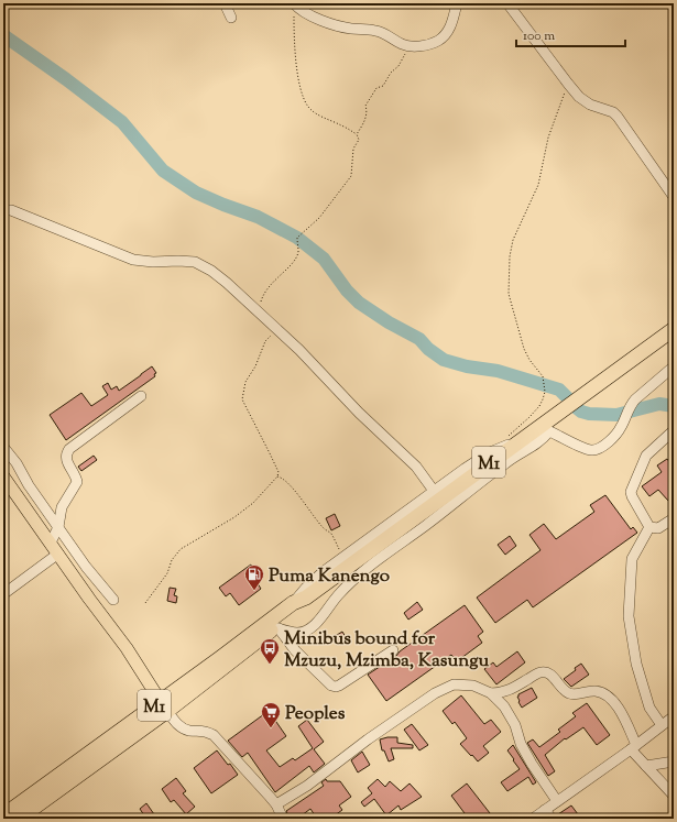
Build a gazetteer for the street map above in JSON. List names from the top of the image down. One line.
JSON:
{"streets":{"highway":["M1"]},"places":{"fuel station":["Puma Kanengo"],"bus stop":["Minibus bound for Mzuzu, Mzimba, Kasungu"],"supermarket":["Peoples"]},"scale_bar":"100 m"}
